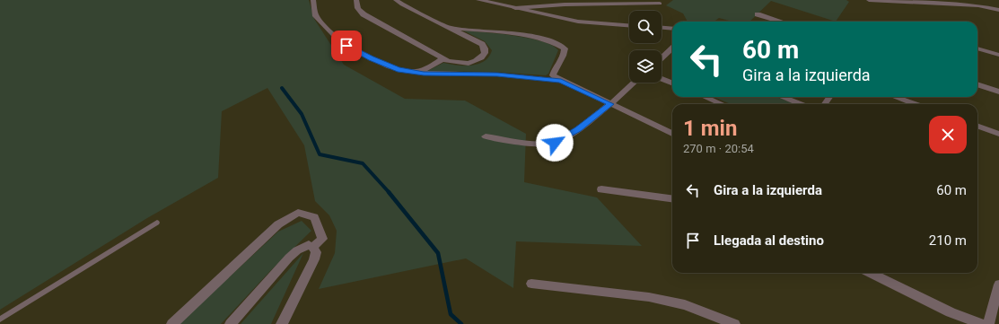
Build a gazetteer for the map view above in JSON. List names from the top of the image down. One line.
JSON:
{"page":{"turn":["60 m","Gira a la izquierda"],"heading":["1 min","270 m · 20:54"],"list":[{"name":"Gira a la izquierda","value":"60 m"},{"name":"Llegada al destino","value":"210 m"}]}}
